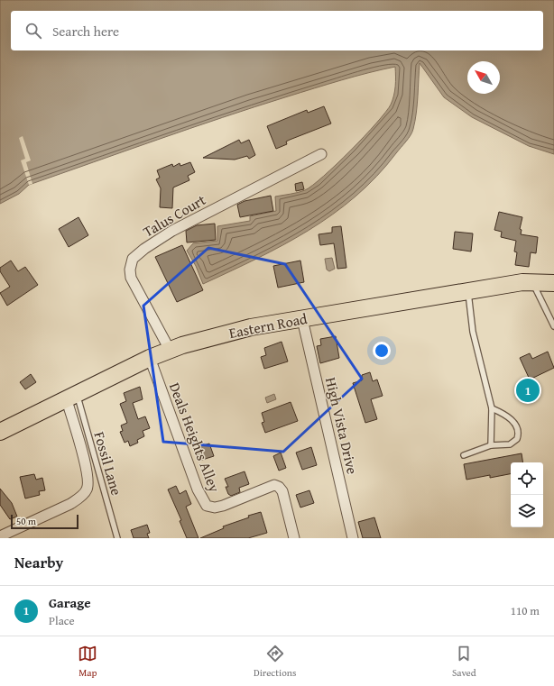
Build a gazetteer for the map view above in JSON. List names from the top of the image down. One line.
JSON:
{"streets":{"highway":["Eastern Road"],"street":["Talus Court","High Vista Drive","Deals Heights Alley"],"lane":["Fossil Lane"]},"crossings":[["Talus Court","Eastern Road"],["Eastern Road","High Vista Drive"],["Eastern Road","Deals Heights Alley"],["Eastern Road","Fossil Lane"]],"scale_bar":"50 m","north":"top left","page":{"search":"Search here","pins":"1","scale":"50 m","heading":"Nearby","list":[{"mark":"1","name":"Garage","note":"Place","value":"110 m"}],"nav":["Map","Directions","Saved"]}}
